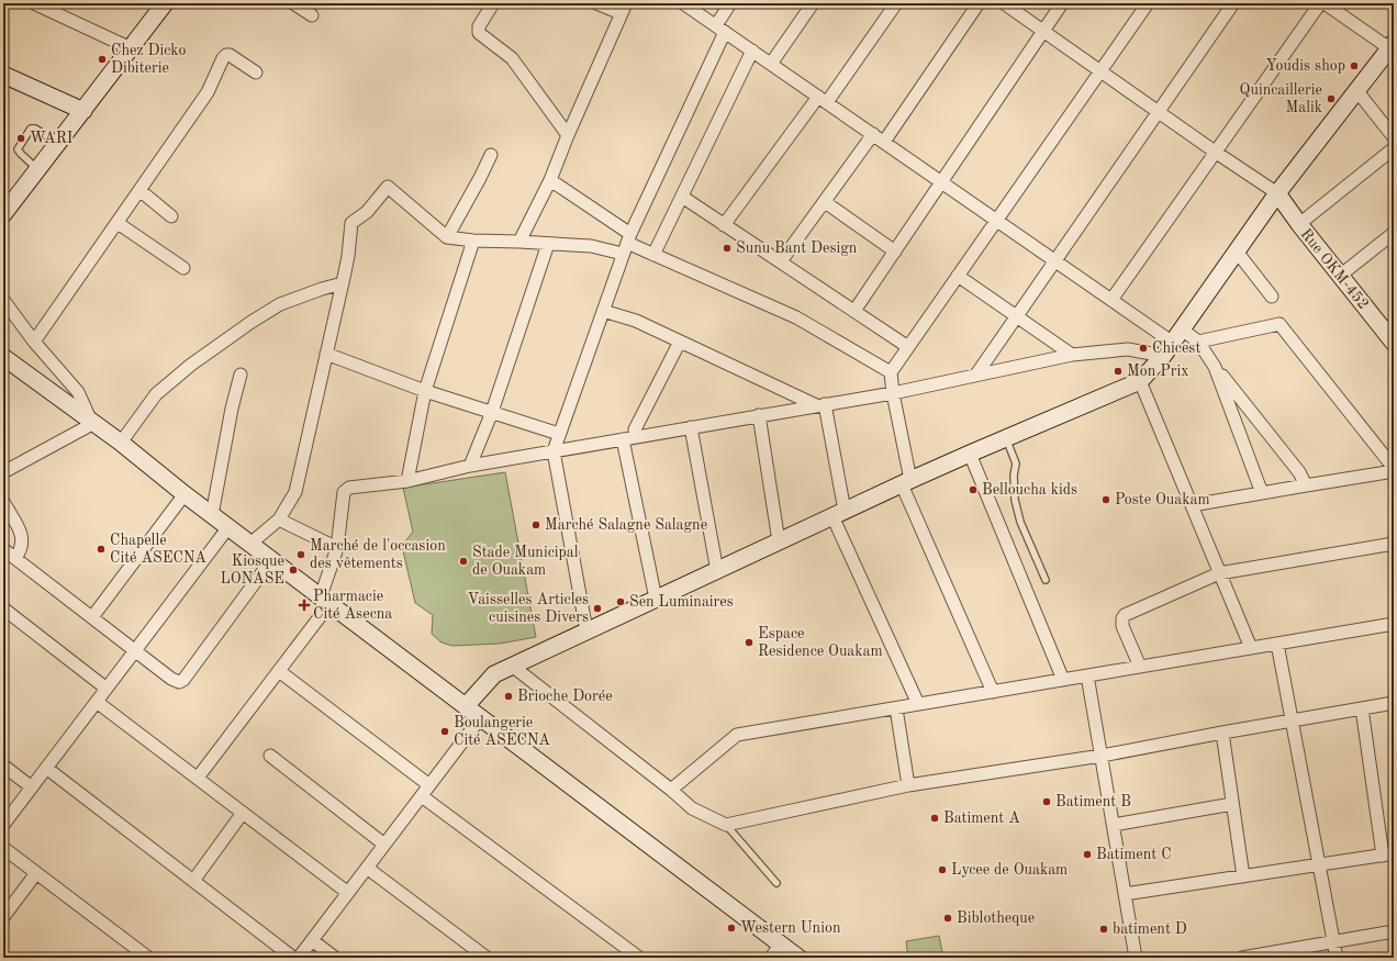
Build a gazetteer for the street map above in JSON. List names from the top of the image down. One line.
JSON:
{"streets":{"street":["Rue OKM-452"]},"places":{"other":["Chez Dicko Dibiterie","Youdis shop","Quincaillerie Malik","WARI","Sunu Bant Design","Chicest","Mon Prix","Belloucha kids","Poste Ouakam","Marché Salagne Salagne","Chapelle Cité ASECNA","Marché de l'occasion des vêtements","Stade Municipal de Ouakam","Kiosque LONASE","Sen Luminaires","Vaisselles Articles cuisines Divers","Espace Residence Ouakam","Brioche Dorée","Boulangerie Cité ASECNA","Batiment B","Batiment A","Batiment C","Lycee de Ouakam","Biblotheque","Western Union","batiment D"],"health":["Pharmacie Cité Asecna"]}}
